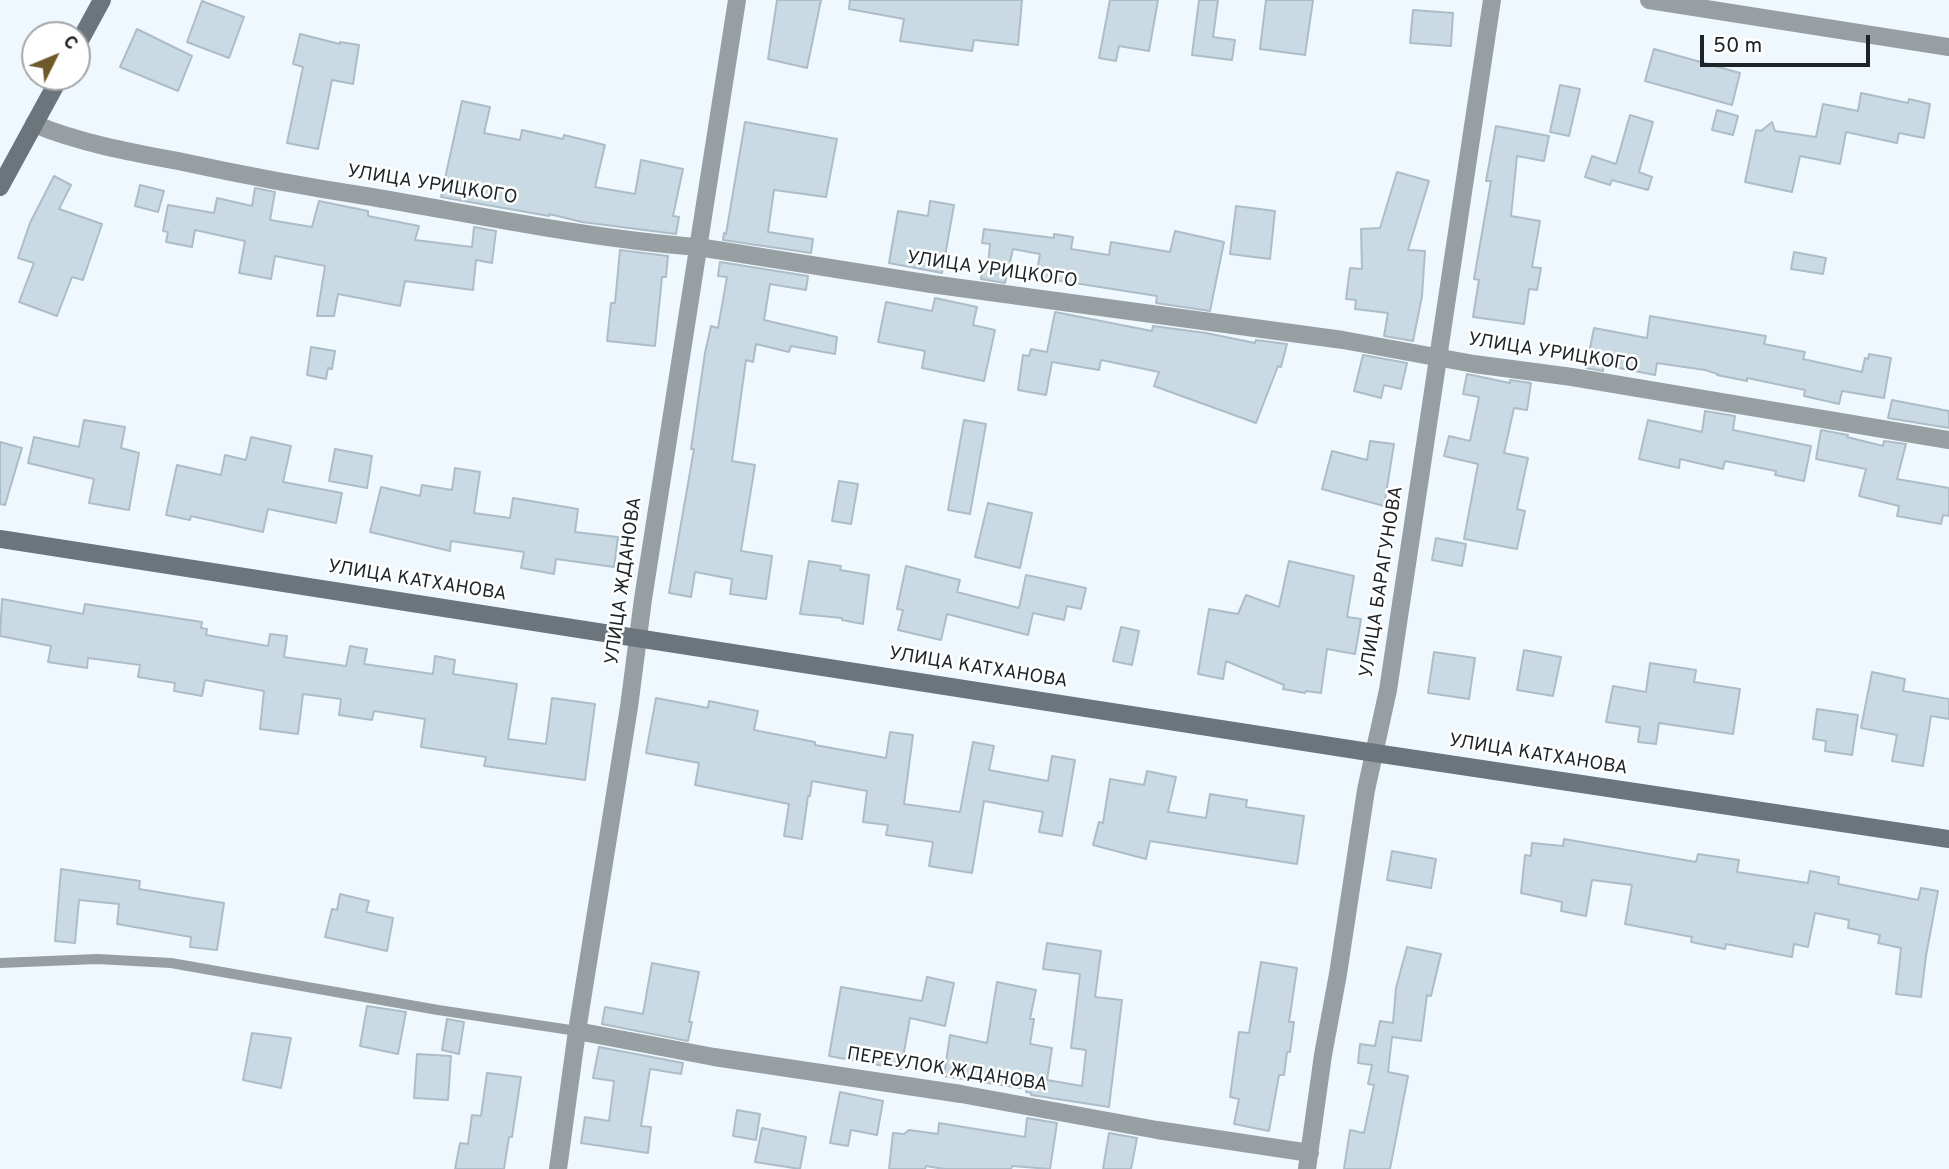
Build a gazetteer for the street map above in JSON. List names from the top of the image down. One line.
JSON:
{"streets":{"street":["УЛИЦА УРИЦКОГО","УЛИЦА ЖДАНОВА","УЛИЦА КАТХАНОВА","УЛИЦА БАРАГУНОВА","ПЕРЕУЛОК ЖДАНОВА"]},"crossings":[["УЛИЦА УРИЦКОГО","УЛИЦА ЖДАНОВА"],["УЛИЦА УРИЦКОГО","УЛИЦА БАРАГУНОВА"],["УЛИЦА ЖДАНОВА","УЛИЦА КАТХАНОВА"],["УЛИЦА ЖДАНОВА","ПЕРЕУЛОК ЖДАНОВА"],["УЛИЦА КАТХАНОВА","УЛИЦА БАРАГУНОВА"],["УЛИЦА БАРАГУНОВА","ПЕРЕУЛОК ЖДАНОВА"]],"scale_bar":"50 m","north":"top right"}
